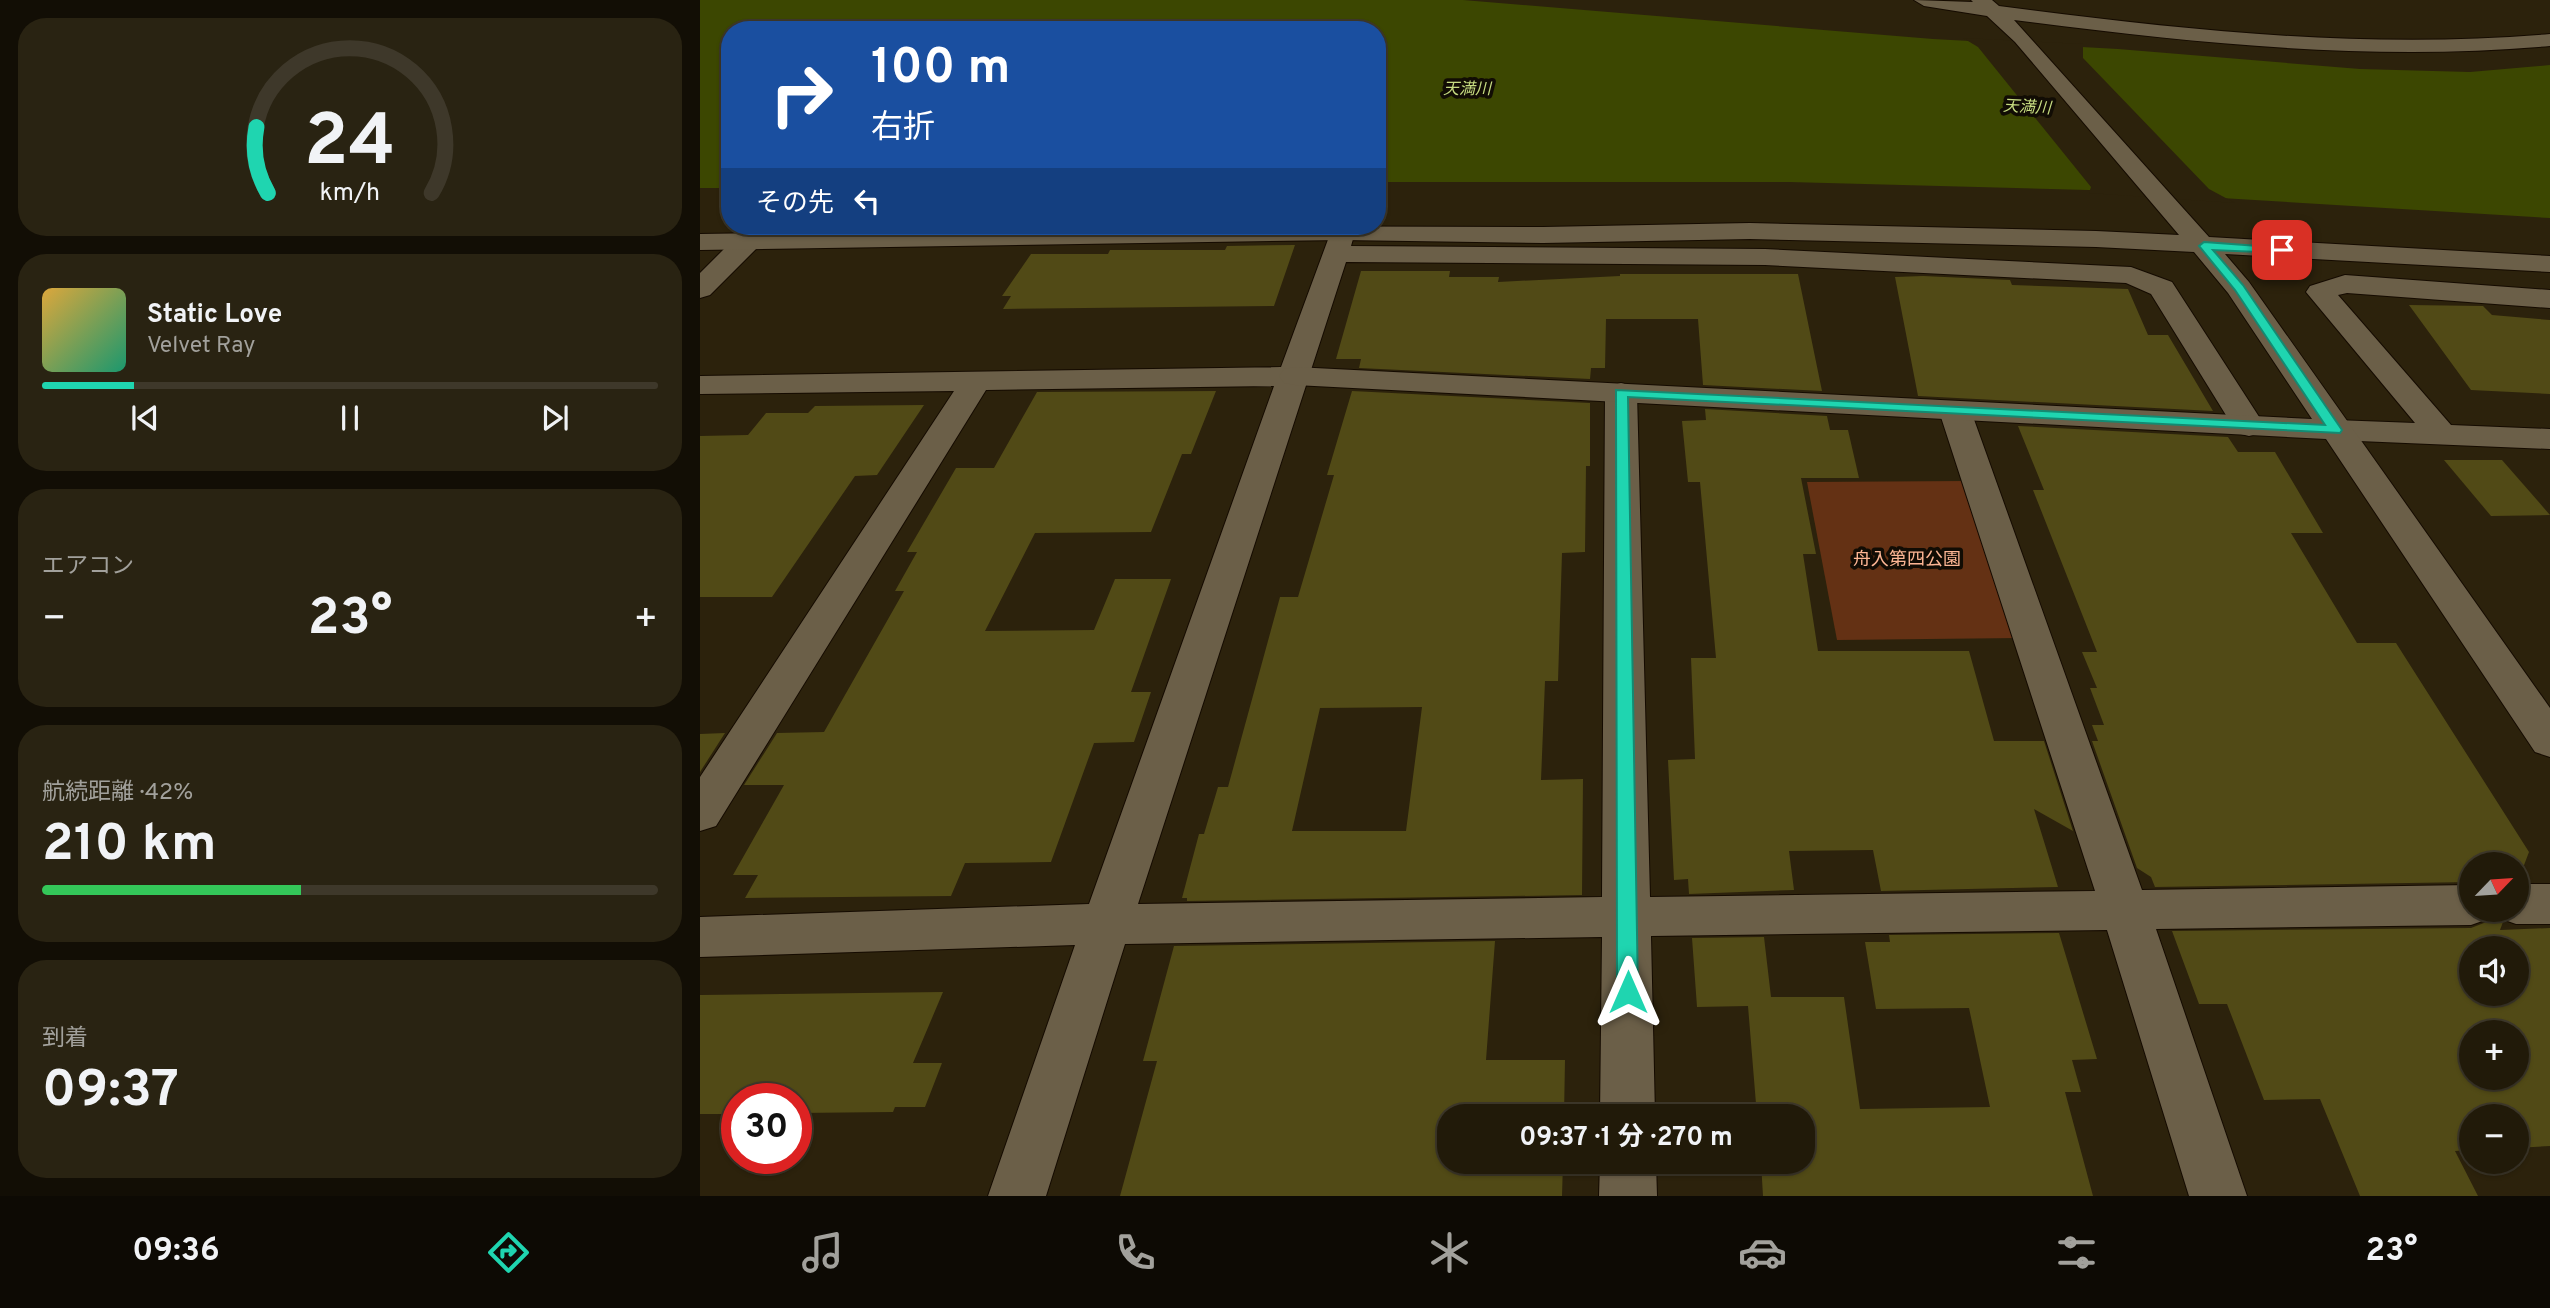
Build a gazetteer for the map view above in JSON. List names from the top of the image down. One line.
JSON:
{"water":["天満川"],"parks":["舟入第四公園"],"north":"top right","page":{"turn":["100 m","右折"],"then":"その先","song":["Static Love","Velvet Ray"],"tile":["エアコン",["航続距離 · 42%","210 km"],["到着","09:37"]],"heat":["−","23°","+"],"map_buttons":["+","−"],"limit":"30","trip":"09:37 · 1 分 · 270 m","tabs":["09:36","23°"],"gauge":["24","km/h"]}}
